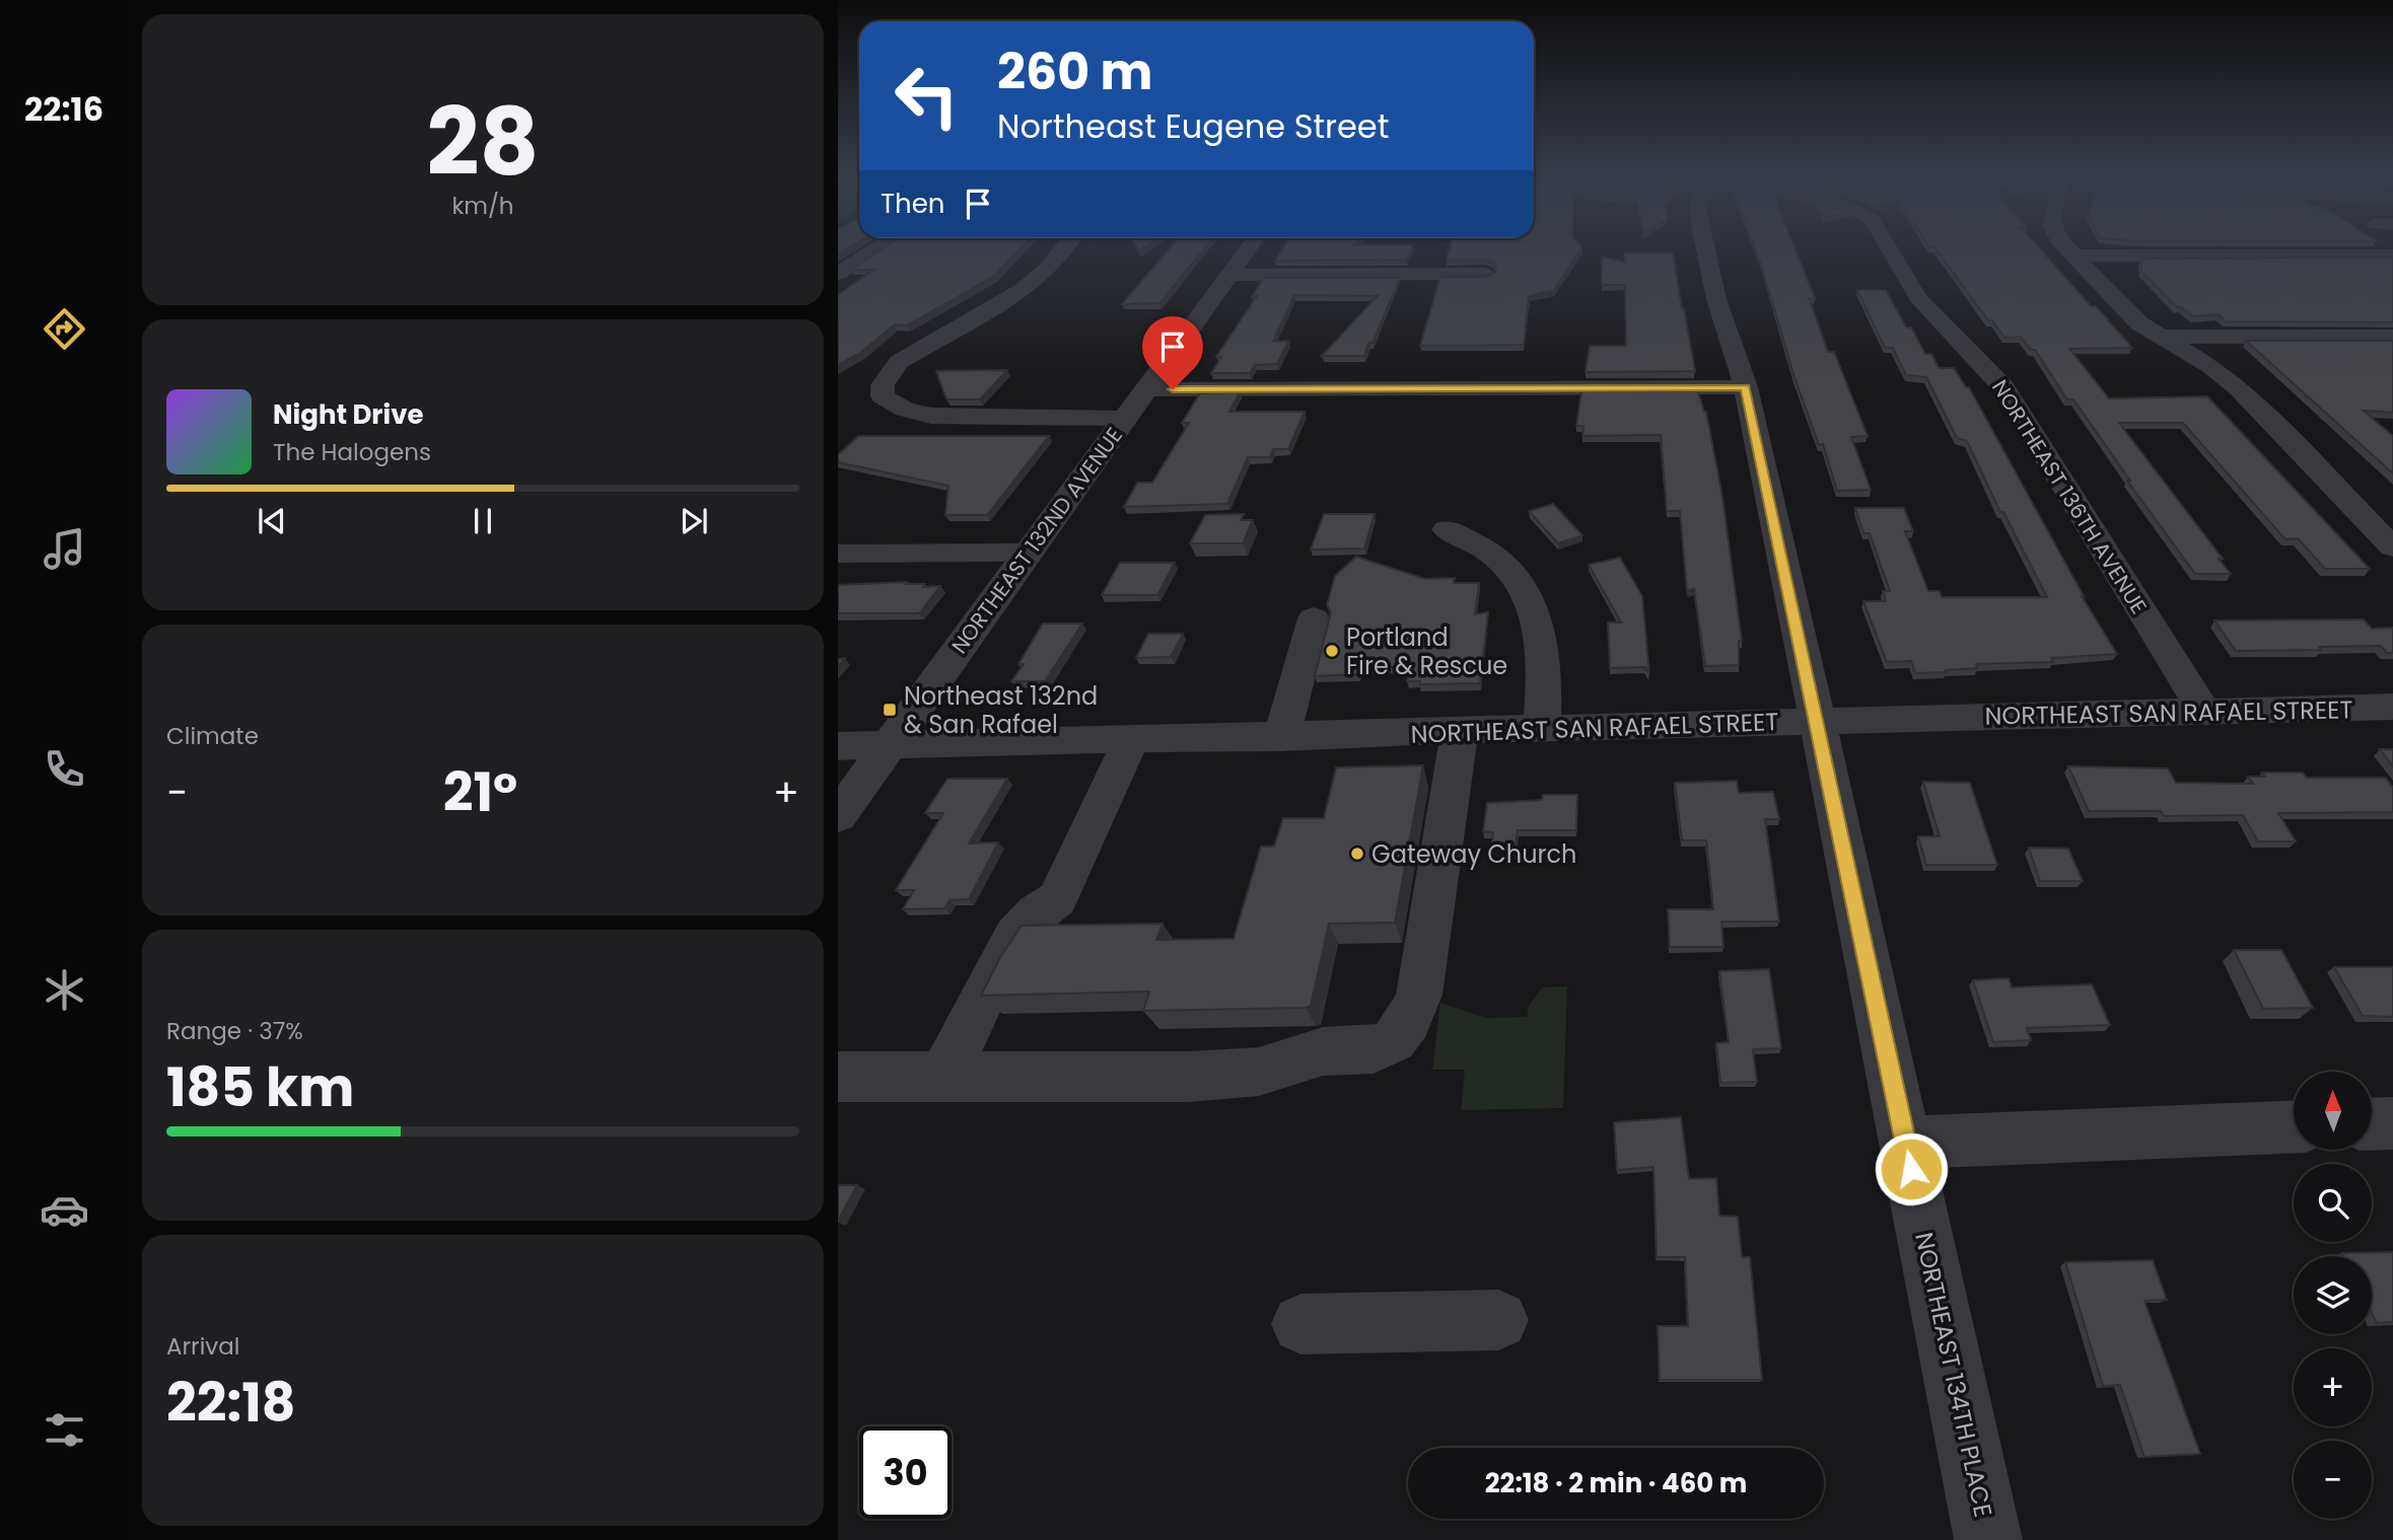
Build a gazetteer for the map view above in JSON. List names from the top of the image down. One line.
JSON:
{"streets":{"street":["NORTHEAST 136TH AVENUE","NORTHEAST 132ND AVENUE","NORTHEAST SAN RAFAEL STREET","NORTHEAST 134TH PLACE"]},"crossings":[["NORTHEAST 136TH AVENUE","NORTHEAST SAN RAFAEL STREET"],["NORTHEAST 132ND AVENUE","NORTHEAST SAN RAFAEL STREET"],["NORTHEAST SAN RAFAEL STREET","NORTHEAST 134TH PLACE"]],"places":{"other":["Portland Fire & Rescue","Gateway Church"],"transit":["Northeast 132nd & San Rafael"]},"north":"top","page":{"tabs":"22:16","tile":[["28","km/h"],"Climate",["Range · 37%","185 km"],["Arrival","22:18"]],"turn":["260 m","Northeast Eugene Street"],"then":"Then","song":["Night Drive","The Halogens"],"heat":["−","21°","+"],"map_buttons":["+","−"],"limit":"30","trip":"22:18 · 2 min · 460 m"}}
